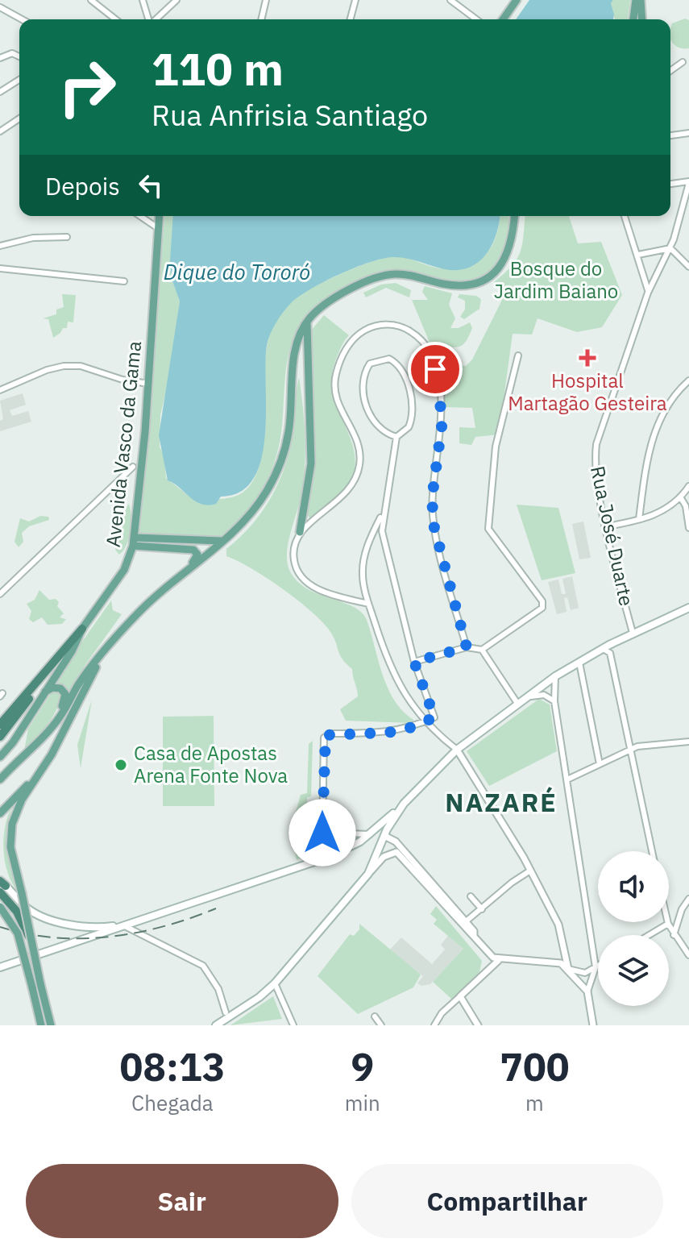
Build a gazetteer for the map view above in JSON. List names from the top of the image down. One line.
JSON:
{"streets":{"main road":["Avenida Vasco da Gama"],"street":["Rua José Duarte"]},"districts":["NAZARÉ"],"water":["Dique do Tororó"],"parks":["Bosque do Jardim Baiano"],"places":{"health":["Hospital Martagão Gesteira"],"other":["Casa de Apostas Arena Fonte Nova"]},"page":{"turn":["110 m","Rua Anfrisia Santiago"],"then":"Depois","eta":["08:13","Chegada","9","min","700","m"],"buttons":["Sair","Compartilhar"]}}
